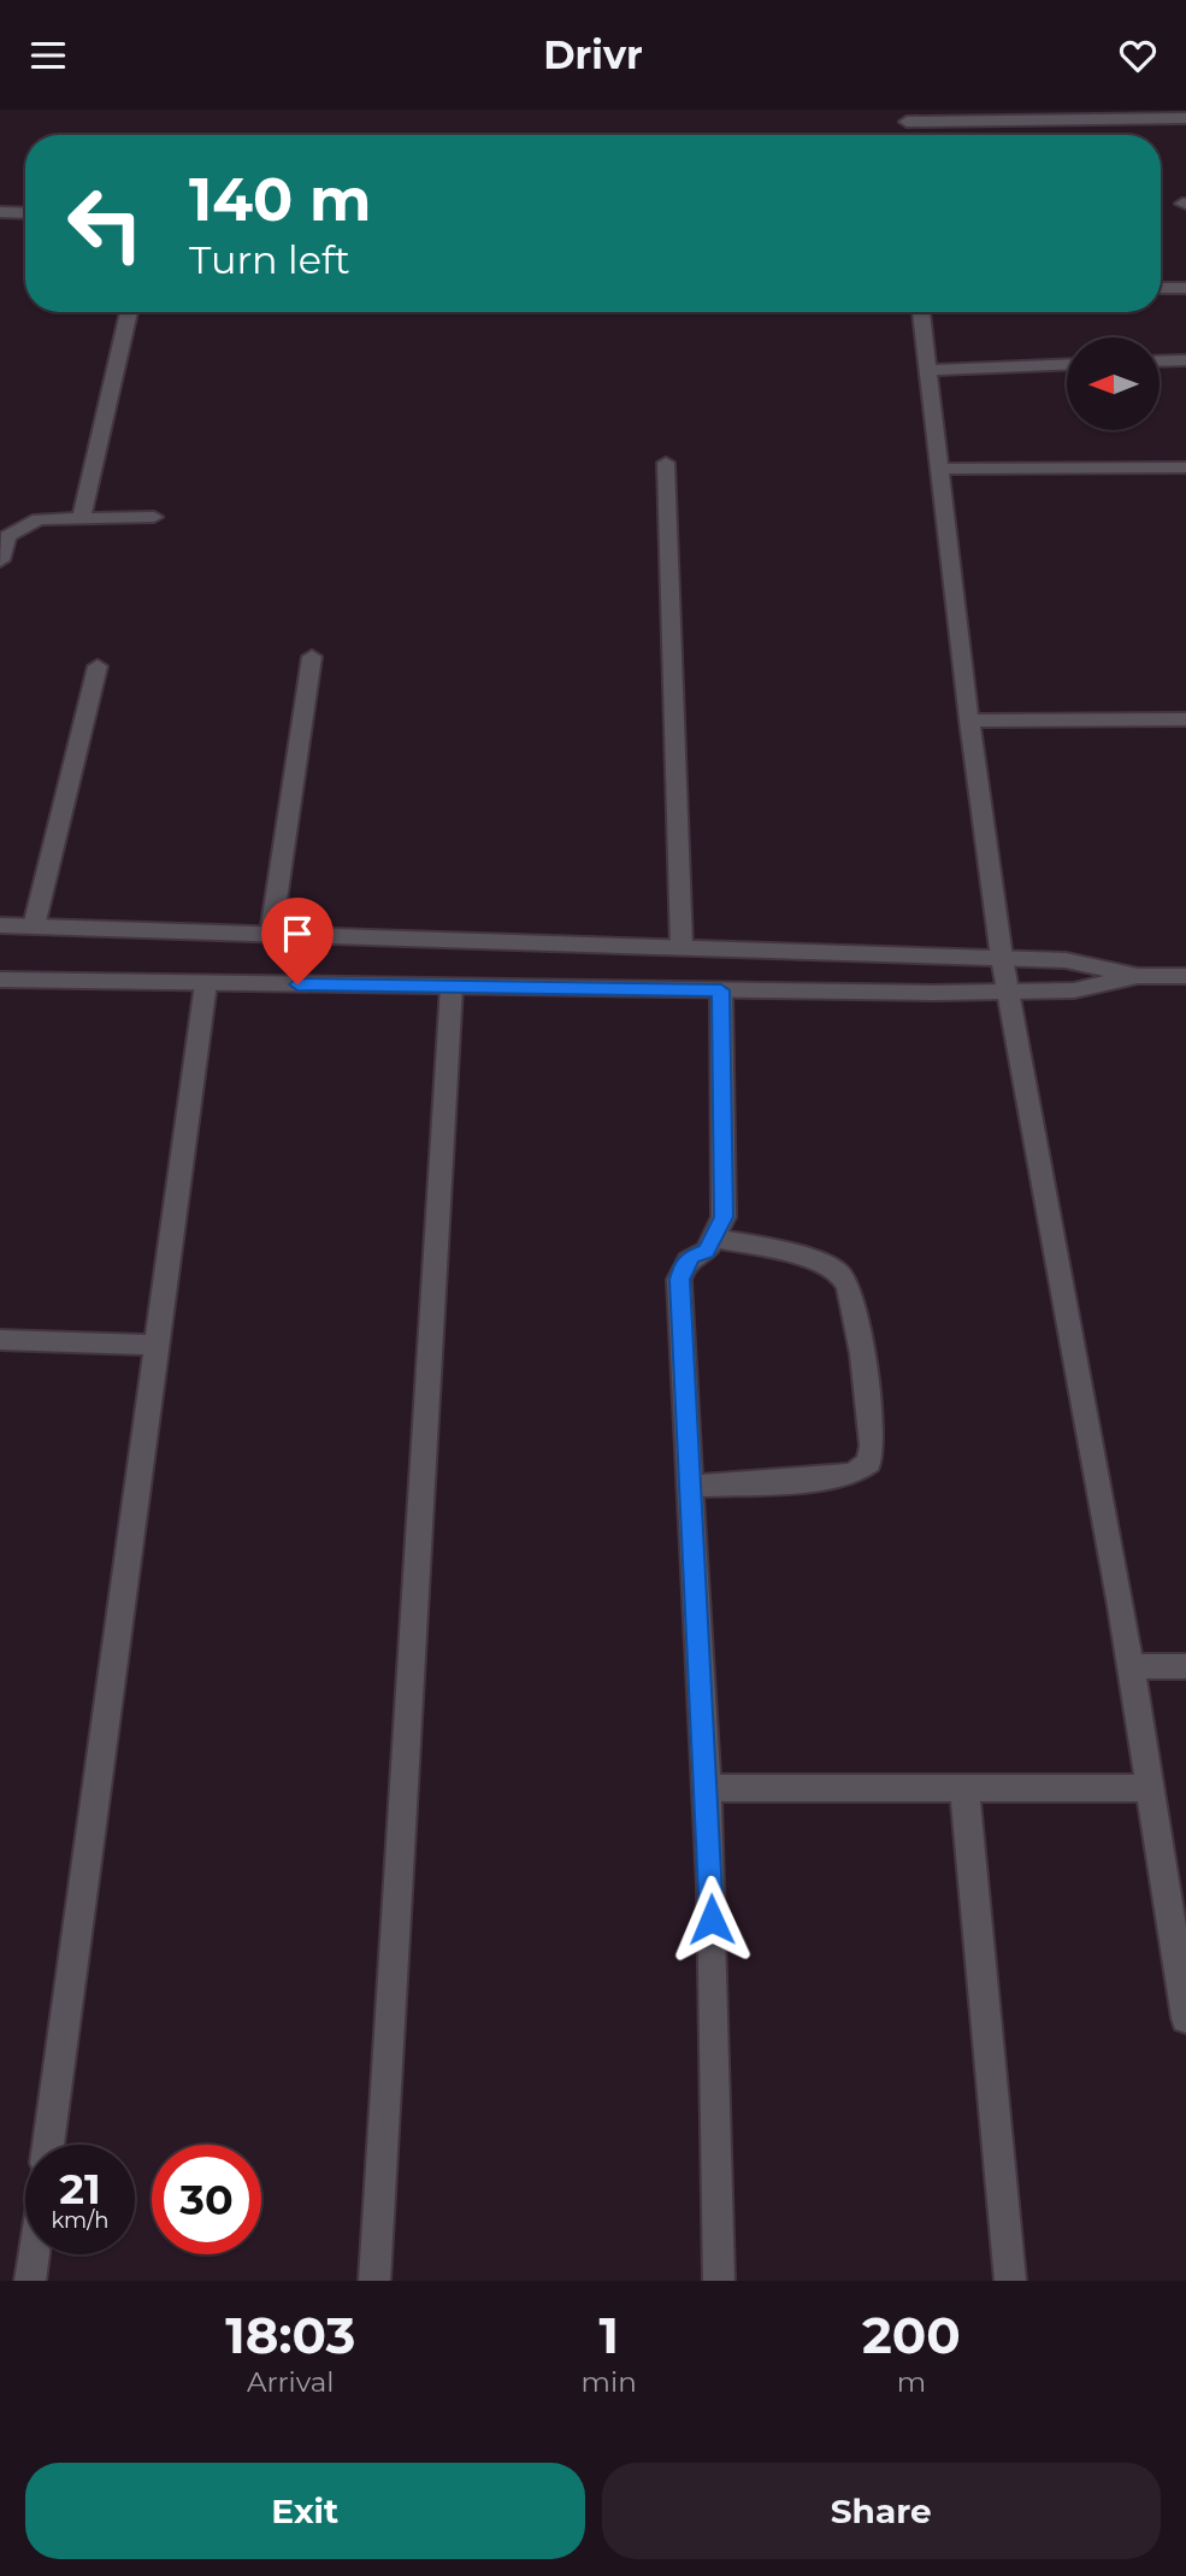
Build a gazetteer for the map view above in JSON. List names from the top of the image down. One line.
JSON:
{"north":"left","page":{"header":"Drivr","turn":["140 m","Turn left"],"speed":"21 km/h","limit":"30","eta":["18:03","Arrival","1","min","200","m"],"buttons":["Exit","Share"]}}
